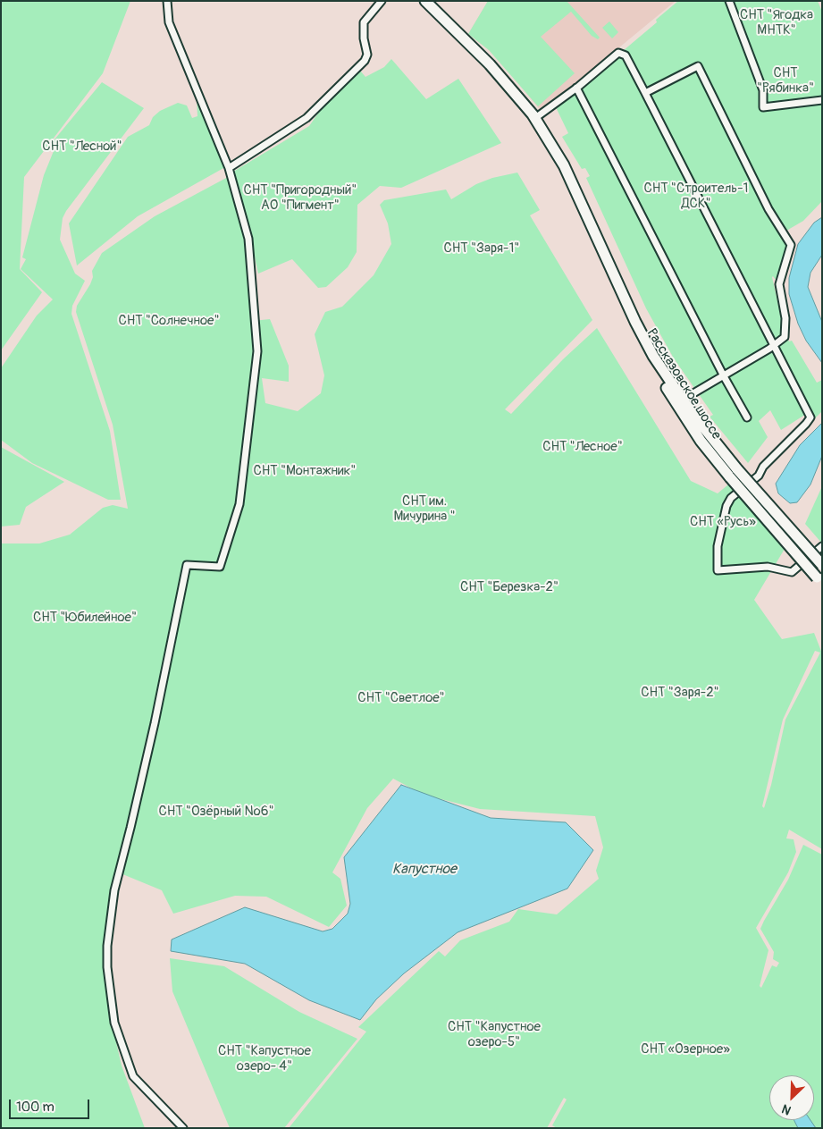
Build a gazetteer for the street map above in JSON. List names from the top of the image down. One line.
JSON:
{"streets":{"main road":["Рассказовское шоссе"]},"water":["Капустное"],"parks":["СНТ \"Ягодка МНТК\"","СНТ \"Рябинка\"","СНТ \"Лесной\"","СНТ \"Строитель-1 ДСК\"","СНТ \"Пригородный\" АО \"Пигмент\"","СНТ \"Заря-1\"","СНТ \"Солнечное\"","СНТ \"Лесное\"","СНТ \"Монтажник\"","СНТ им. Мичурина \"","СНТ «Русь»","СНТ \"Березка-2\"","СНТ \"Юбилейное\"","СНТ \"Заря-2\"","СНТ \"Светлое\"","СНТ \"Озёрный №6\"","СНТ \"Капустное озеро-5\"","СНТ «Озерное»","СНТ \"Капустное озеро- 4\""],"scale_bar":"100 m","north":"bottom left"}
